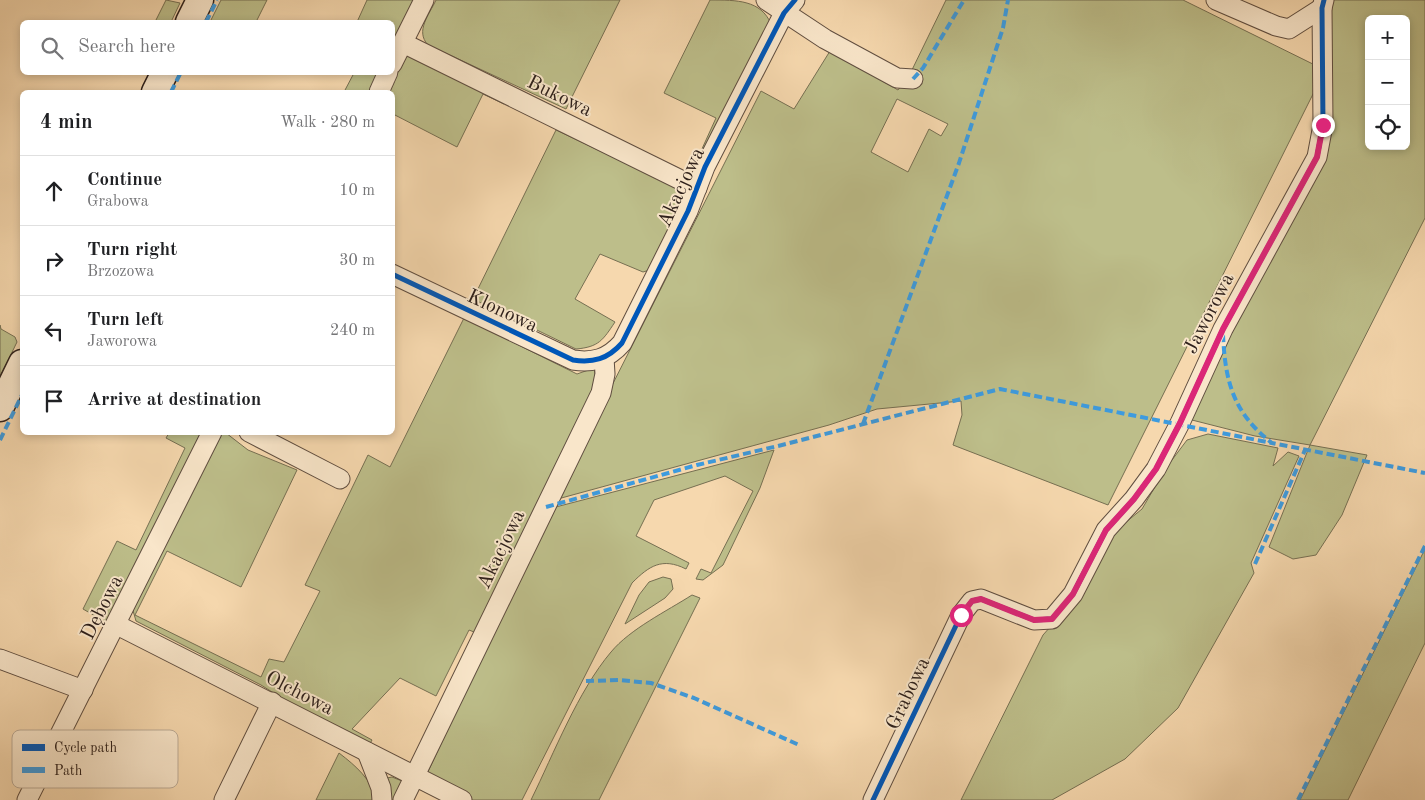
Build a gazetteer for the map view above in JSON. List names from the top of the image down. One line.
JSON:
{"streets":{"street":["Bukowa","Akacjowa","Klonowa","Jaworowa","Dębowa","Olchowa","Grabowa"]},"crossings":[["Bukowa","Akacjowa"],["Akacjowa","Klonowa"],["Akacjowa","Olchowa"],["Jaworowa","Grabowa"],["Dębowa","Olchowa"]],"legend":["Cycle path","Path"],"page":{"map_buttons":["+","−"],"search":"Search here","heading":["4 min","Walk · 280 m"],"list":[["Continue","Grabowa","10 m"],["Turn right","Brzozowa","30 m"],["Turn left","Jaworowa","240 m"],"Arrive at destination"]}}
